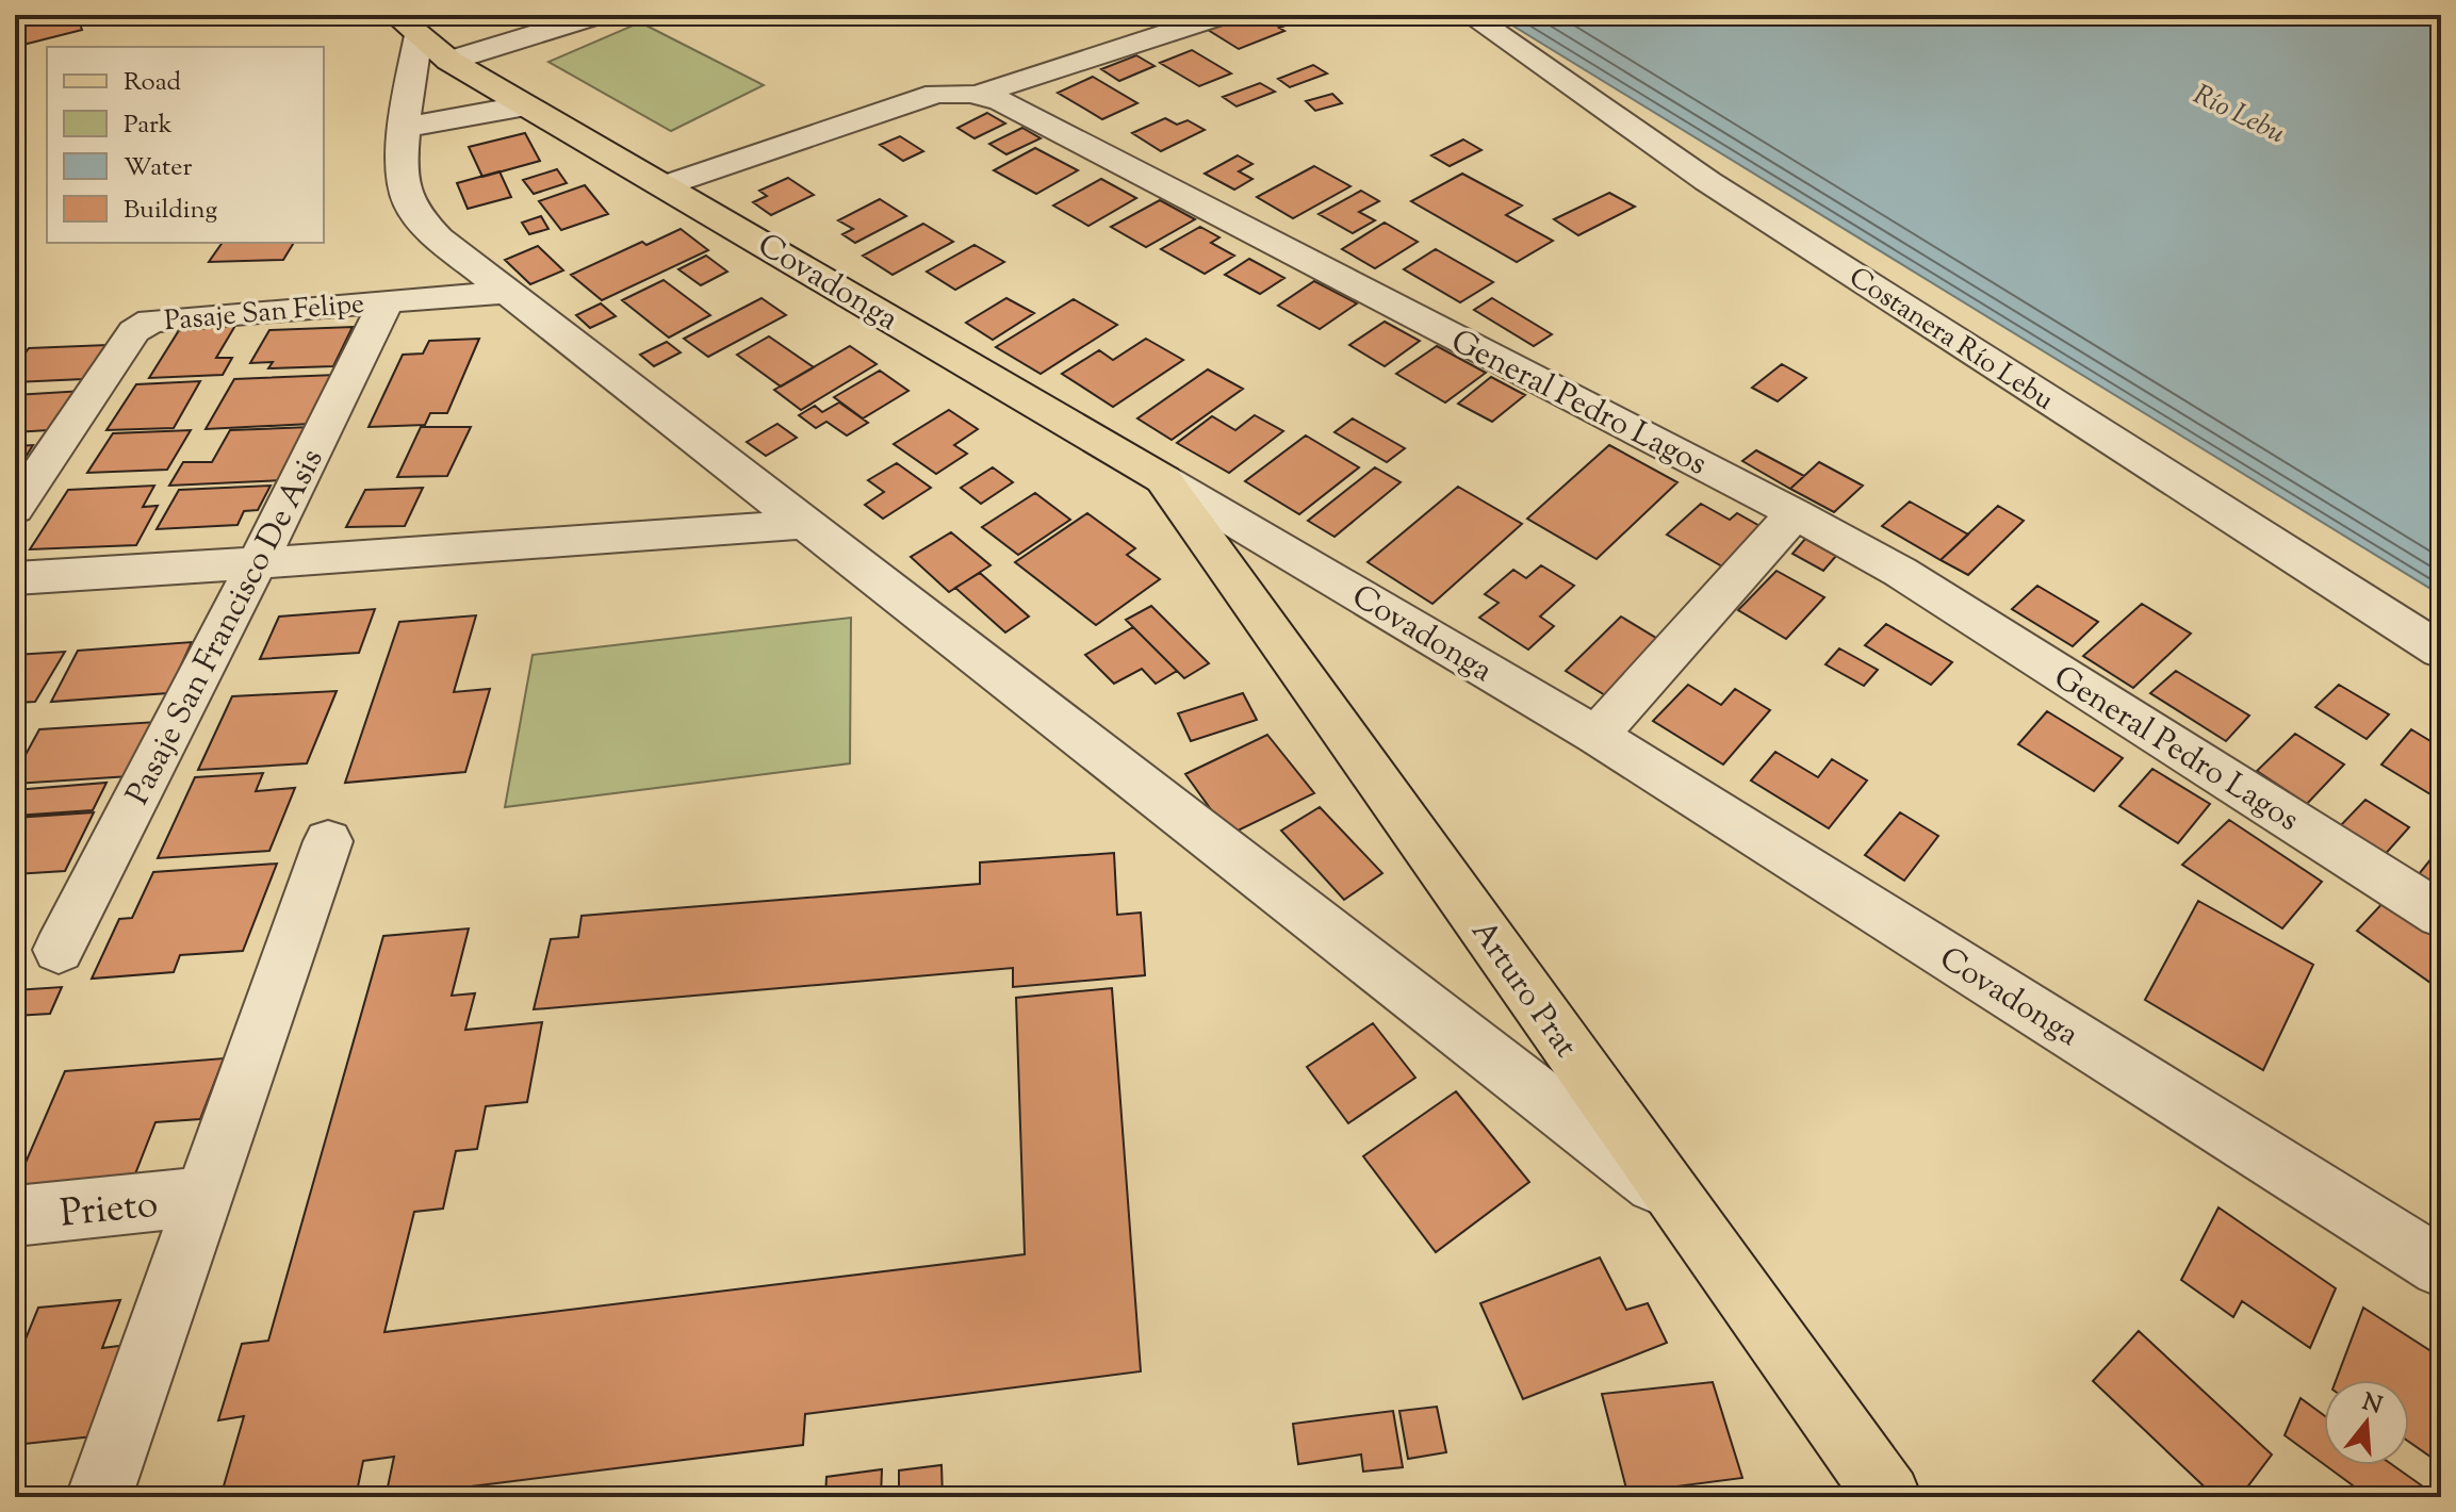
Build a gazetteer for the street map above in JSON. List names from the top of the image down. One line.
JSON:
{"streets":{"main road":["Covadonga","Arturo Prat"],"street":["Pasaje San Felipe","Costanera Río Lebu","General Pedro Lagos","Pasaje San Francisco De Asis","Prieto"]},"crossings":[["Covadonga","General Pedro Lagos"],["Covadonga","Arturo Prat"],["Pasaje San Felipe","Pasaje San Francisco De Asis"]],"water":["Río Lebu"],"legend":["Road","Park","Water","Building"],"north":"top"}
